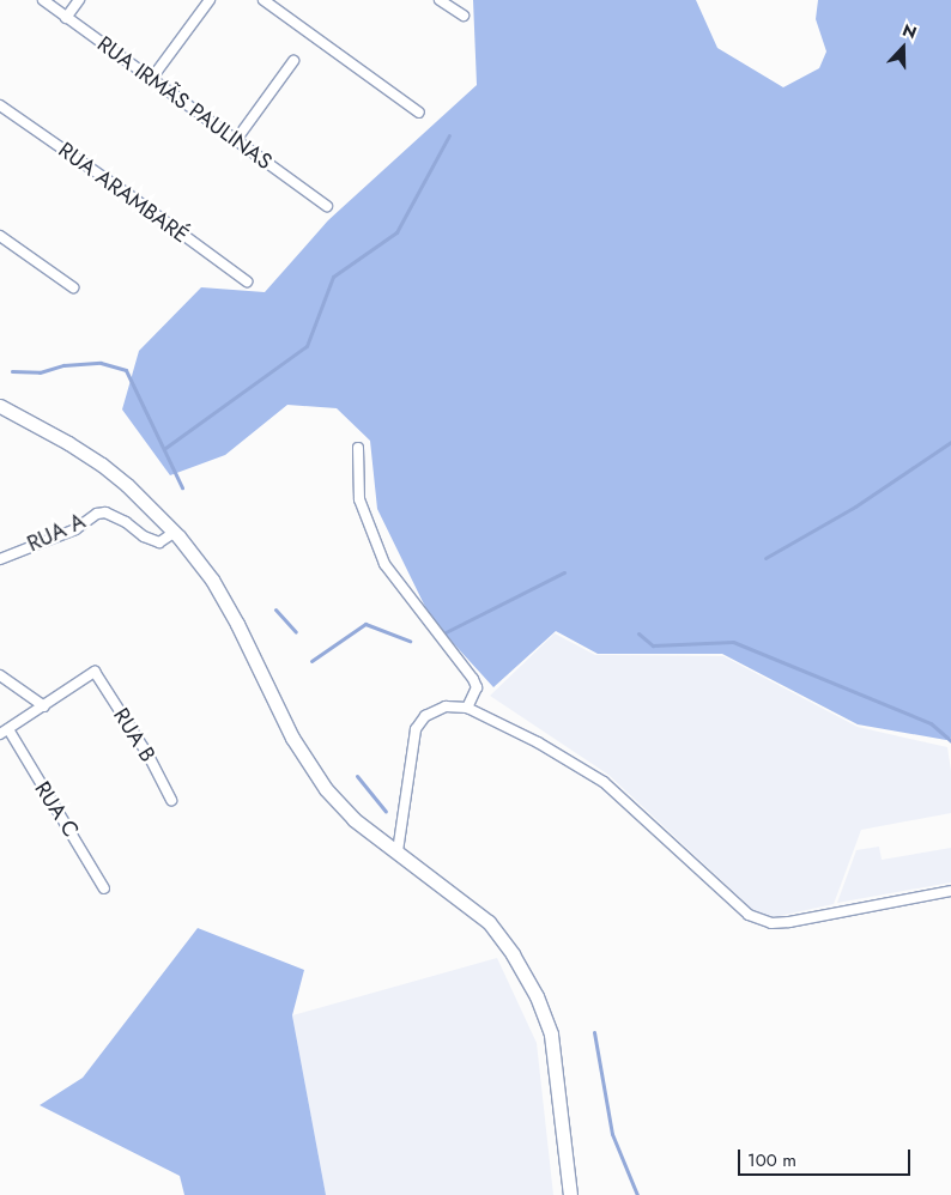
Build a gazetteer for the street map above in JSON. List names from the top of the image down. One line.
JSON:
{"streets":{"street":["RUA IRMÃS PAULINAS","RUA ARAMBARÉ","RUA A","RUA B","RUA C"]},"scale_bar":"100 m","north":"top"}
